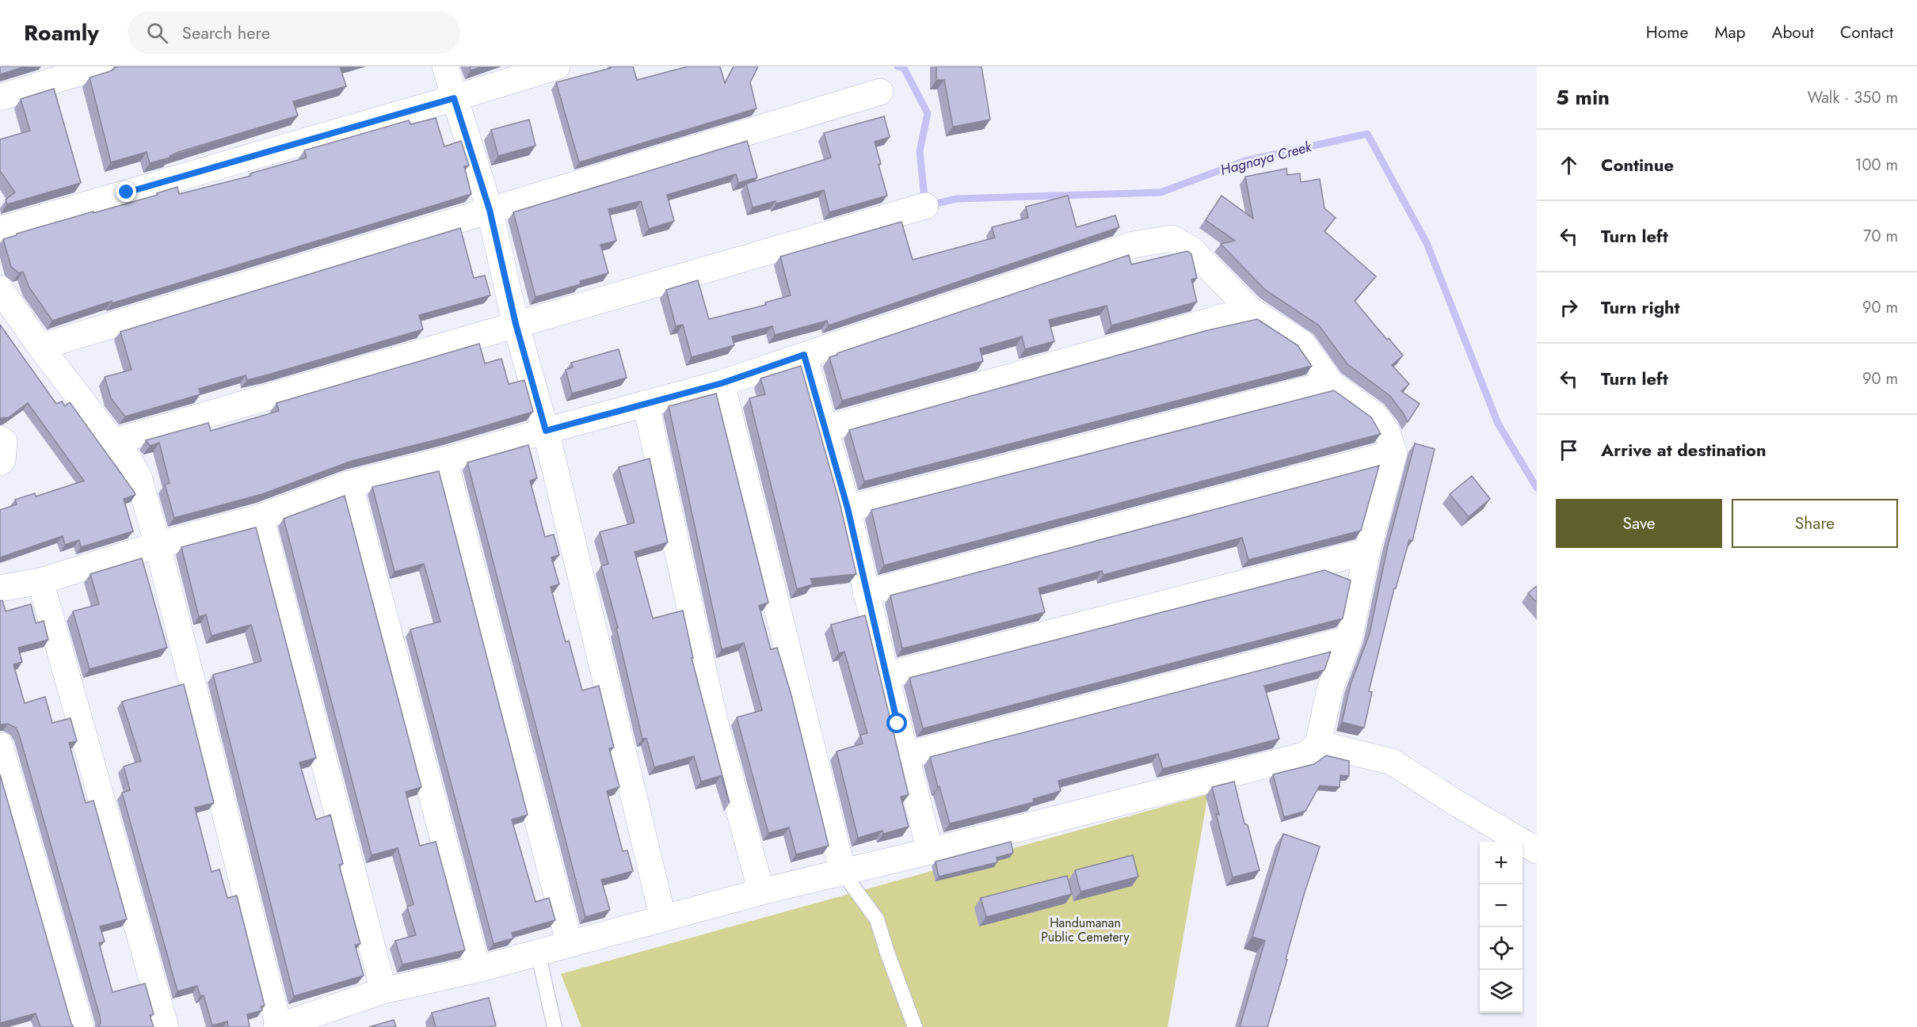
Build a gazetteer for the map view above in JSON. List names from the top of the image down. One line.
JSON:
{"water":["Hagnaya Creek"],"parks":["Handumanan Public Cemetery"],"page":{"header":"Roamly","search":"Search here","nav":["Home","Map","About","Contact"],"heading":["5 min","Walk · 350 m"],"list":[["Continue","100 m"],["Turn left","70 m"],["Turn right","90 m"],["Turn left","90 m"],"Arrive at destination"],"buttons":["Save","Share"],"map_buttons":["+","−"]}}
